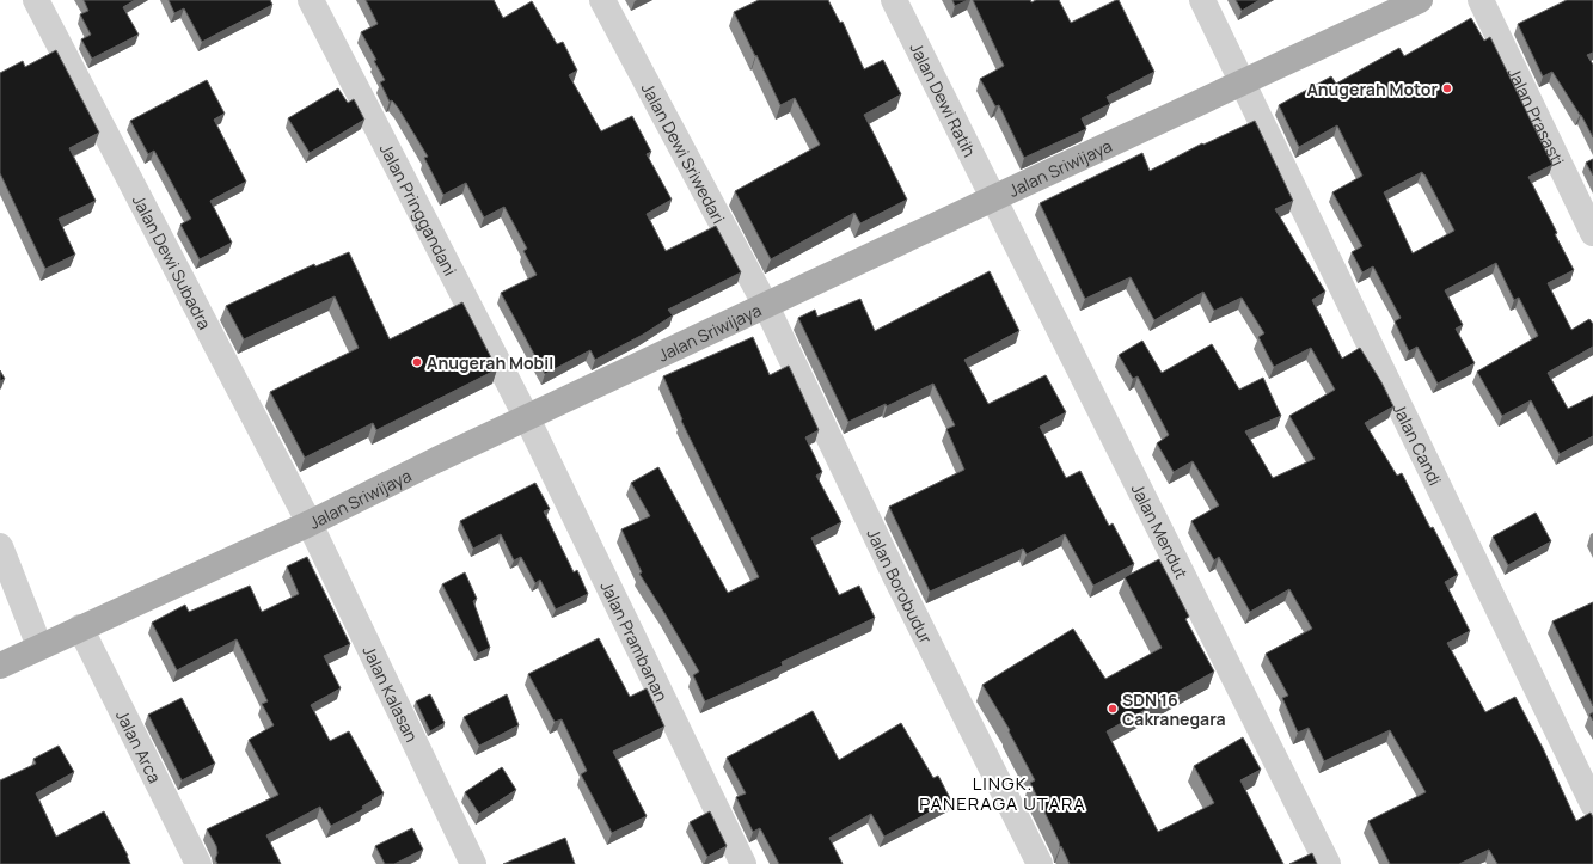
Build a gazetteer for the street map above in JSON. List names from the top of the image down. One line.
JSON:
{"streets":{"main road":["Jalan Sriwijaya"],"street":["Jalan Dewi Ratih","Jalan Prasasti","Jalan Dewi Sriwedari","Jalan Pringgandani","Jalan Dewi Subadra","Jalan Candi","Jalan Mendut","Jalan Borobudur","Jalan Prambanan","Jalan Kalasan","Jalan Arca"]},"crossings":[["Jalan Dewi Ratih","Jalan Sriwijaya"],["Jalan Dewi Ratih","Jalan Mendut"],["Jalan Dewi Sriwedari","Jalan Sriwijaya"],["Jalan Dewi Sriwedari","Jalan Borobudur"],["Jalan Sriwijaya","Jalan Pringgandani"],["Jalan Sriwijaya","Jalan Dewi Subadra"],["Jalan Sriwijaya","Jalan Candi"],["Jalan Sriwijaya","Jalan Mendut"],["Jalan Sriwijaya","Jalan Borobudur"],["Jalan Sriwijaya","Jalan Prambanan"],["Jalan Sriwijaya","Jalan Kalasan"],["Jalan Sriwijaya","Jalan Arca"],["Jalan Pringgandani","Jalan Prambanan"],["Jalan Dewi Subadra","Jalan Kalasan"]],"districts":["LINGK. PANERAGA UTARA"],"places":["Anugerah Motor","Anugerah Mobil","SDN 16 Cakranegara"]}
